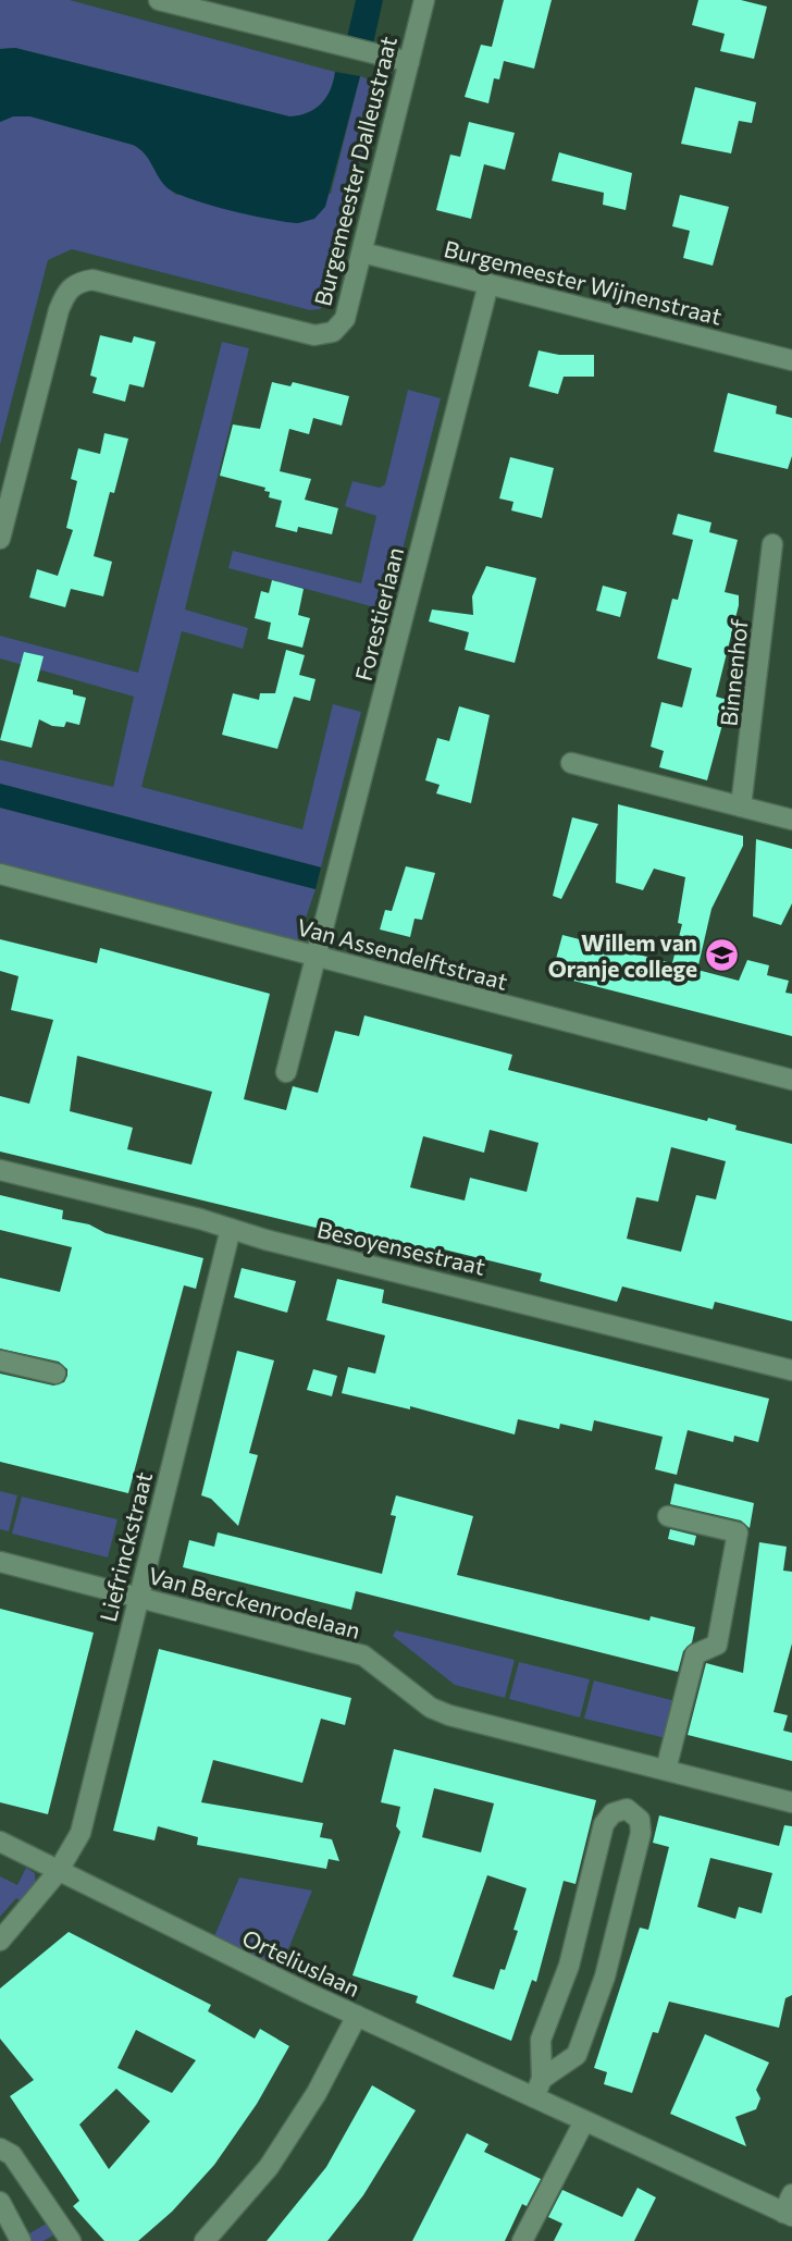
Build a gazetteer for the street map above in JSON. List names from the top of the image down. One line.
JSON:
{"streets":{"street":["Burgemeester Dalleustraat","Burgemeester Wijnenstraat","Forestierlaan","Binnenhof","Van Assendelftstraat","Besoyensestraat","Liefrinckstraat","Van Berckenrodelaan","Orteliuslaan"]},"crossings":[["Burgemeester Dalleustraat","Burgemeester Wijnenstraat"],["Burgemeester Wijnenstraat","Forestierlaan"],["Forestierlaan","Van Assendelftstraat"],["Besoyensestraat","Liefrinckstraat"],["Liefrinckstraat","Van Berckenrodelaan"],["Liefrinckstraat","Orteliuslaan"]],"places":{"school or university":["Willem van Oranje college"]}}
